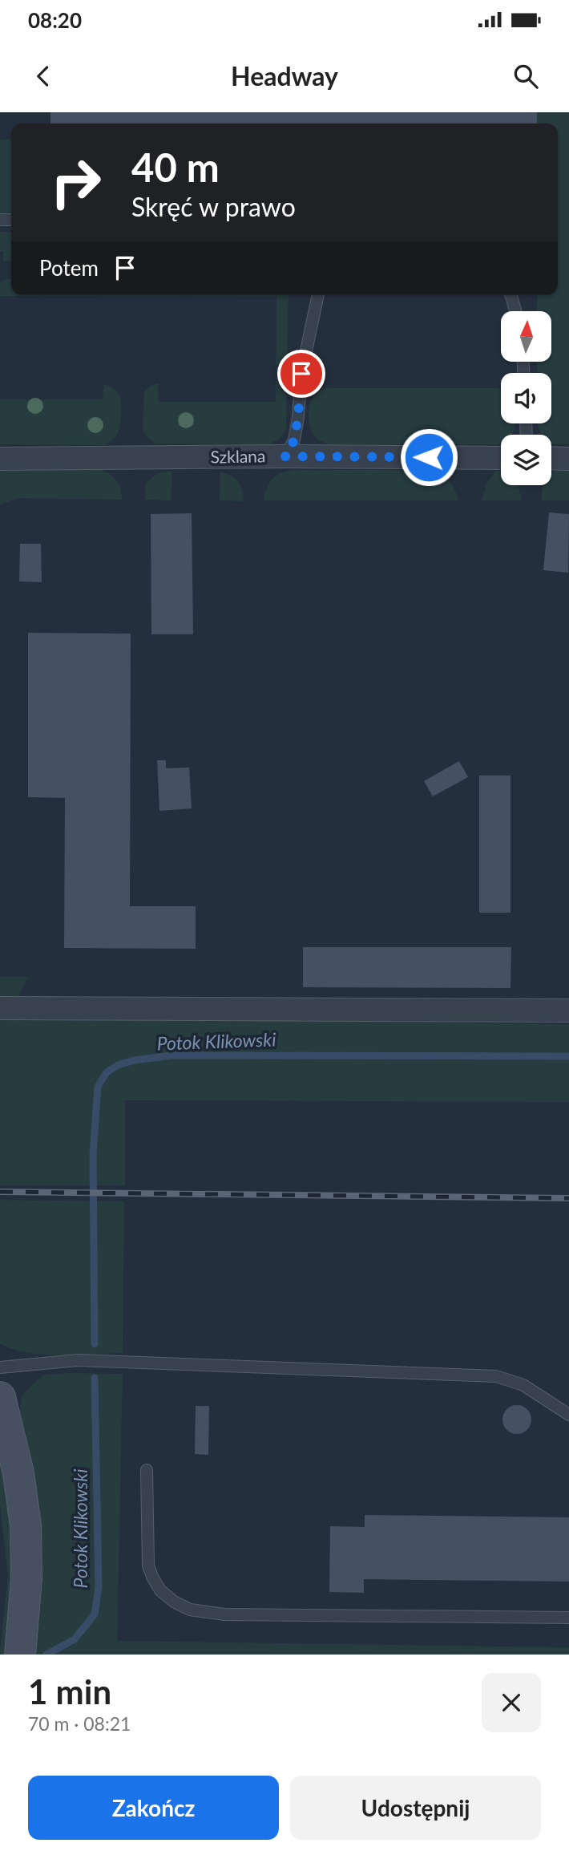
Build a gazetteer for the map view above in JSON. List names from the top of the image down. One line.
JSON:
{"streets":{"street":["Szklana"]},"water":["Potok Klikowski"],"north":"top","page":{"status":"08:20","header":"Headway","turn":["40 m","Skręć w prawo"],"then":"Potem","heading":["1 min","70 m · 08:21"],"buttons":["Zakończ","Udostępnij"]}}
